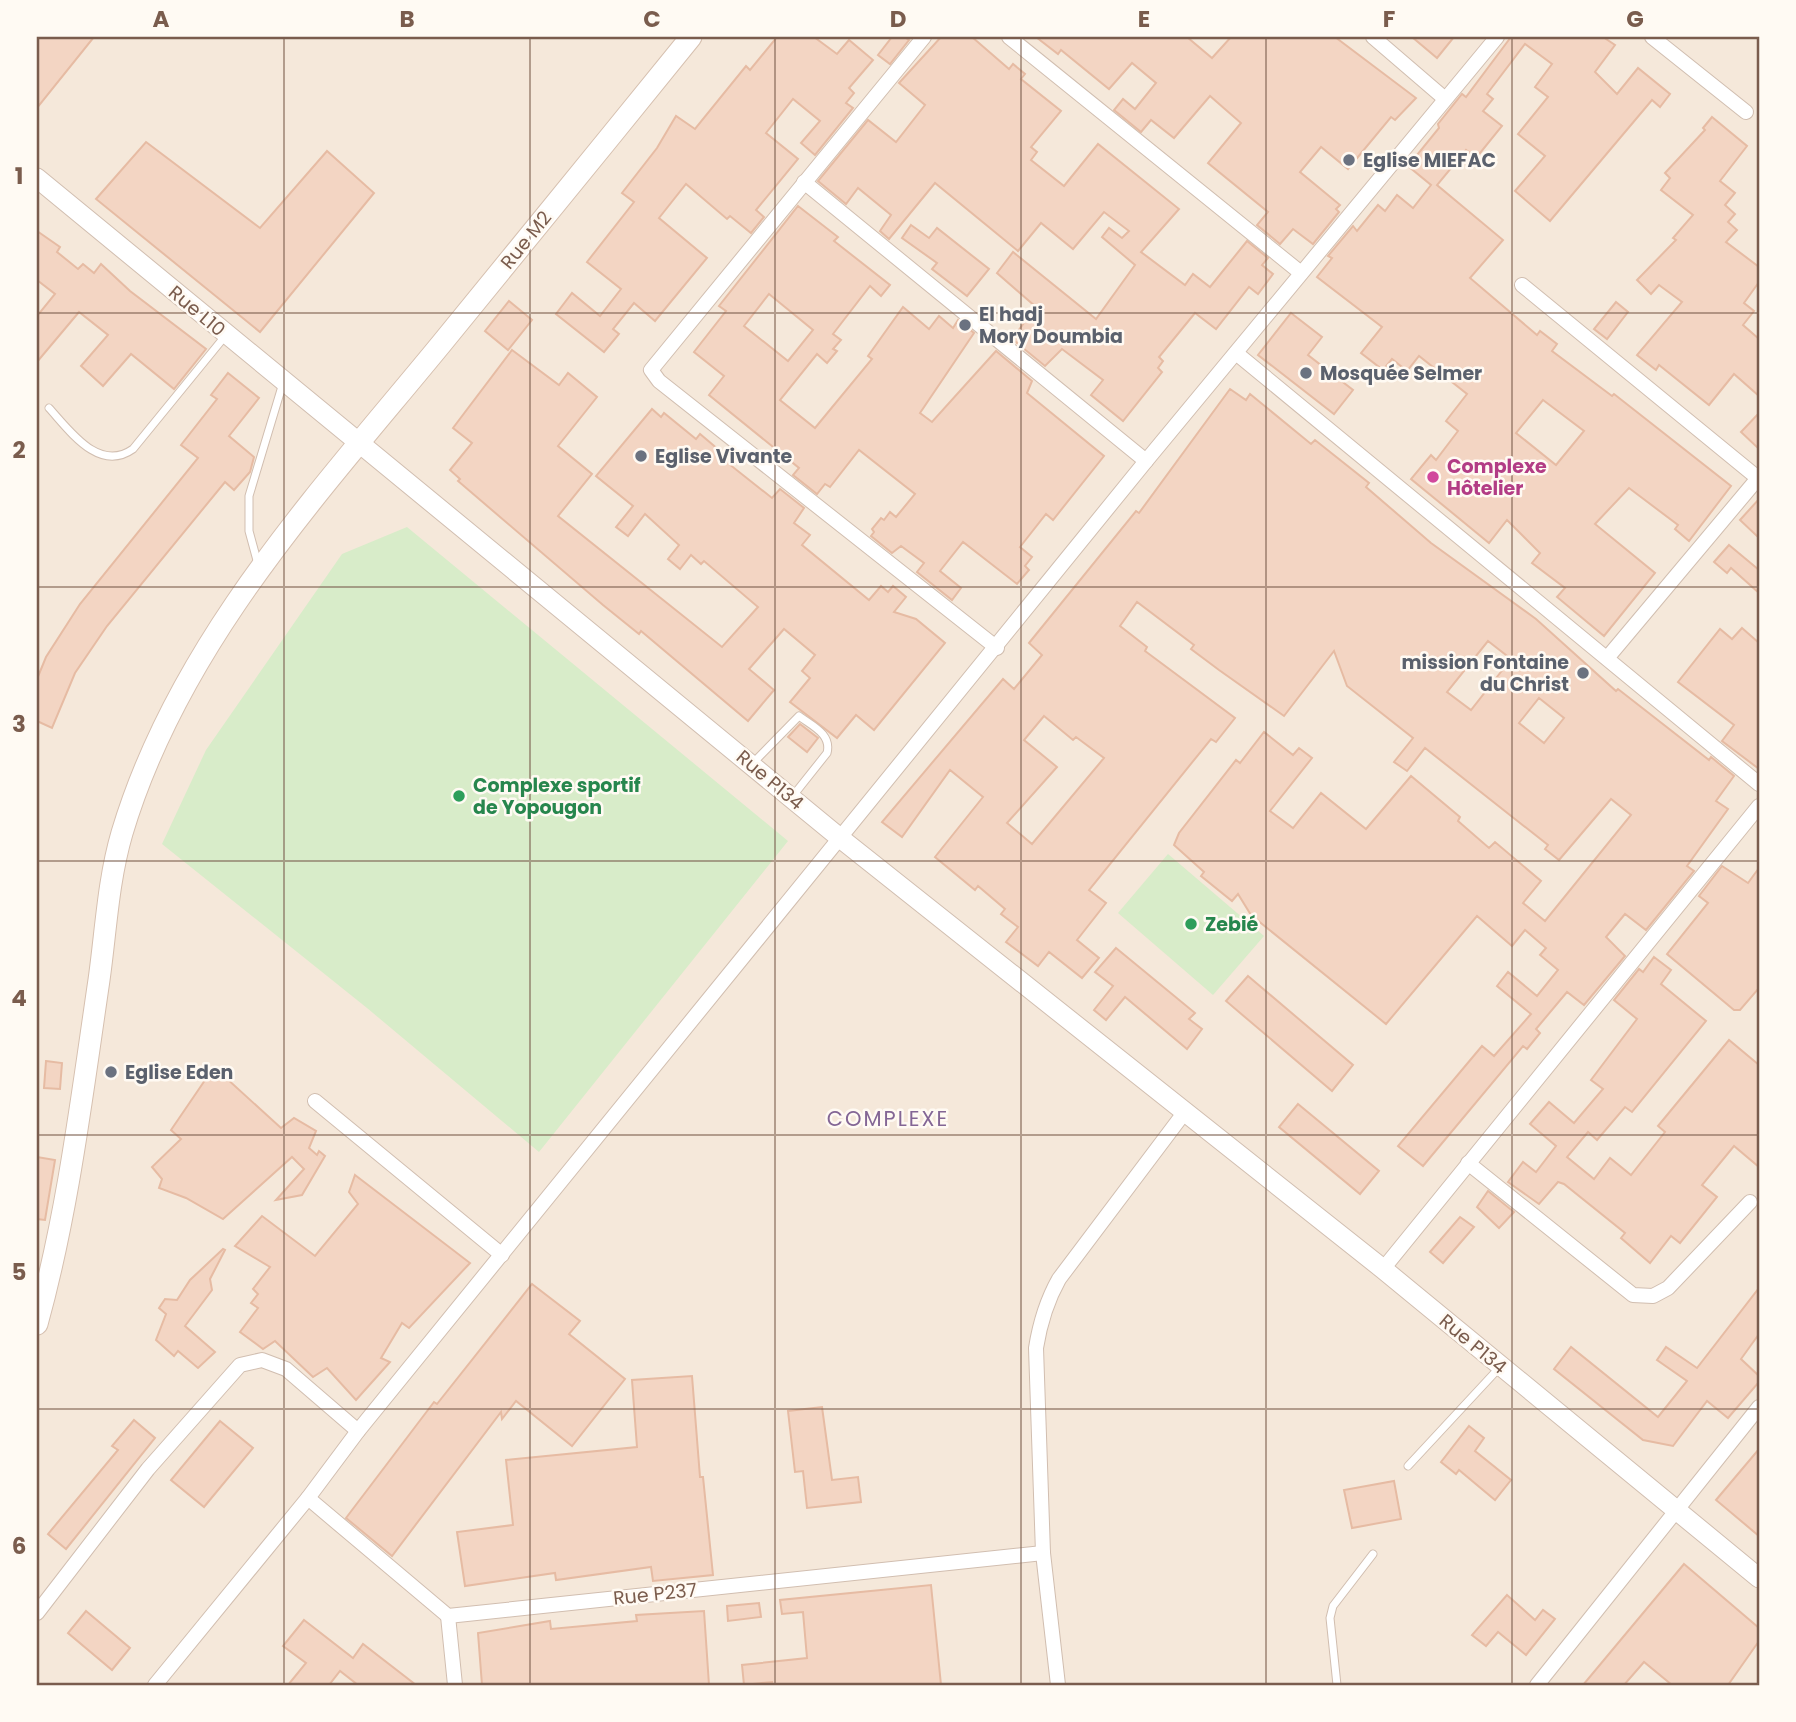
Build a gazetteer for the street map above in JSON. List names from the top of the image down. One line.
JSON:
{"streets":{"main road":["Rue M2"],"street":["Rue L10","Rue P134","Rue P237"]},"crossings":[["Rue M2","Rue L10"],["Rue M2","Rue P134"],["Rue L10","Rue P134"]],"districts":["COMPLEXE"],"places":["Eglise MIEFAC","El hadj Mory Doumbia","Mosquée Selmer","Eglise Vivante","Complexe Hôtelier","mission Fontaine du Christ","Complexe sportif de Yopougon","Zebié","Eglise Eden"],"grid":{"columns":["A","B","C","D","E","F","G"],"rows":["1","2","3","4","5","6"]}}
